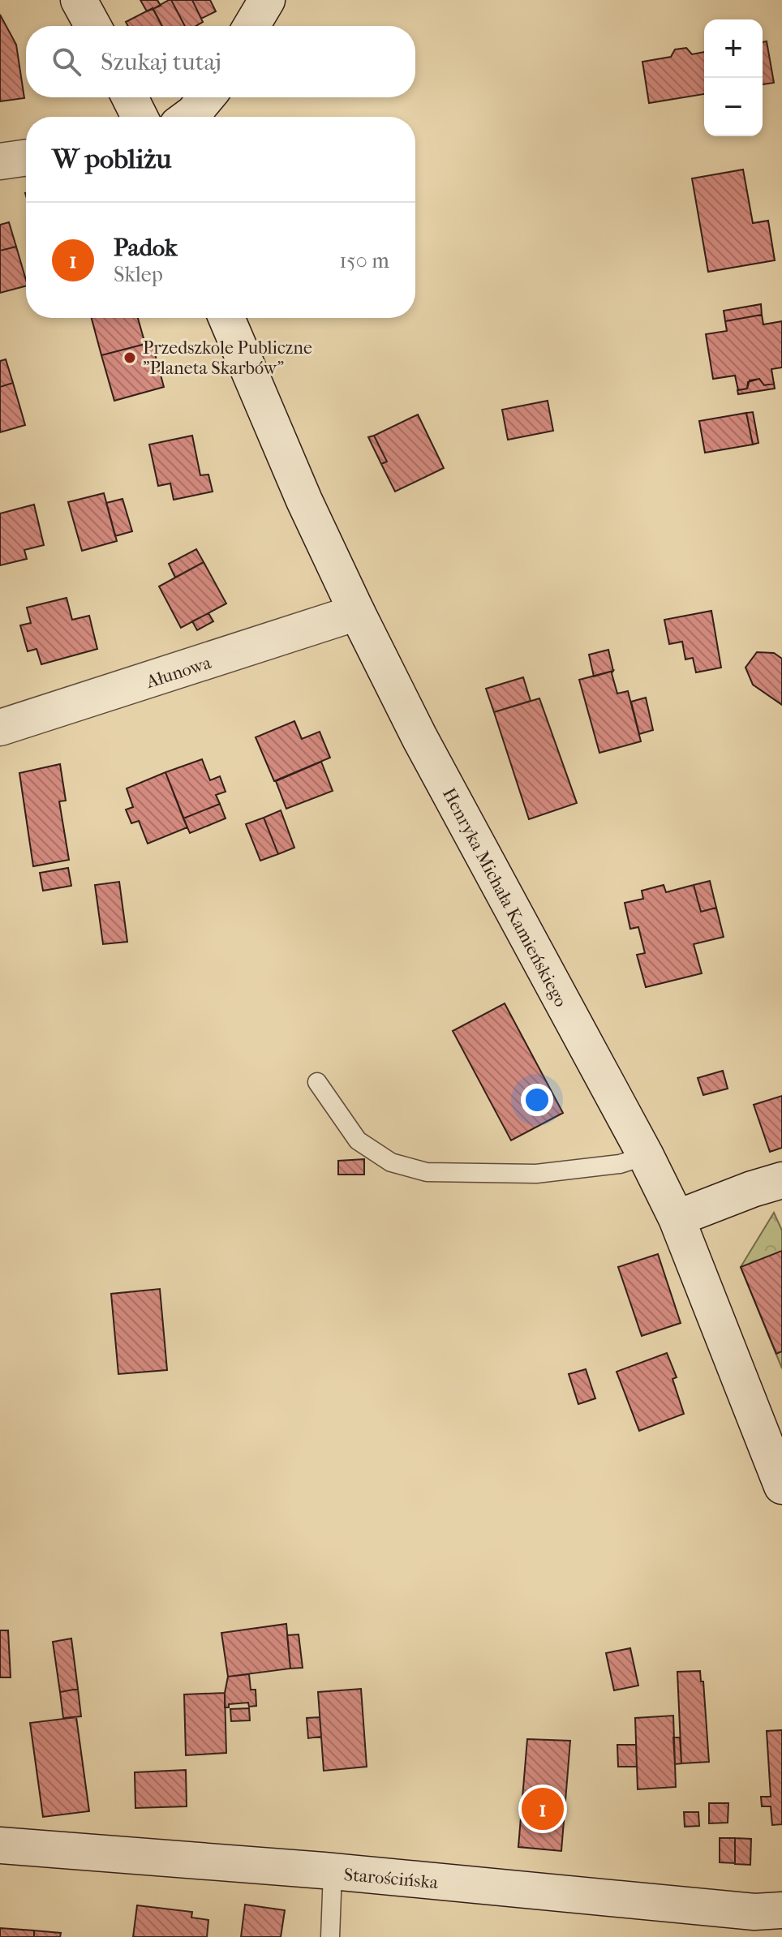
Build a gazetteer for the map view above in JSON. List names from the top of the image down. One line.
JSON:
{"streets":{"street":["Ałunowa","Henryka Michała Kamieńskiego","Starościńska"]},"crossings":[["Ałunowa","Henryka Michała Kamieńskiego"]],"places":["Przedszkole Publiczne \"Planeta Skarbów\""],"page":{"map_buttons":["+","−"],"search":"Szukaj tutaj","heading":"W pobliżu","list":[{"mark":"1","name":"Padok","note":"Sklep","value":"150 m"}],"pins":"1"}}
